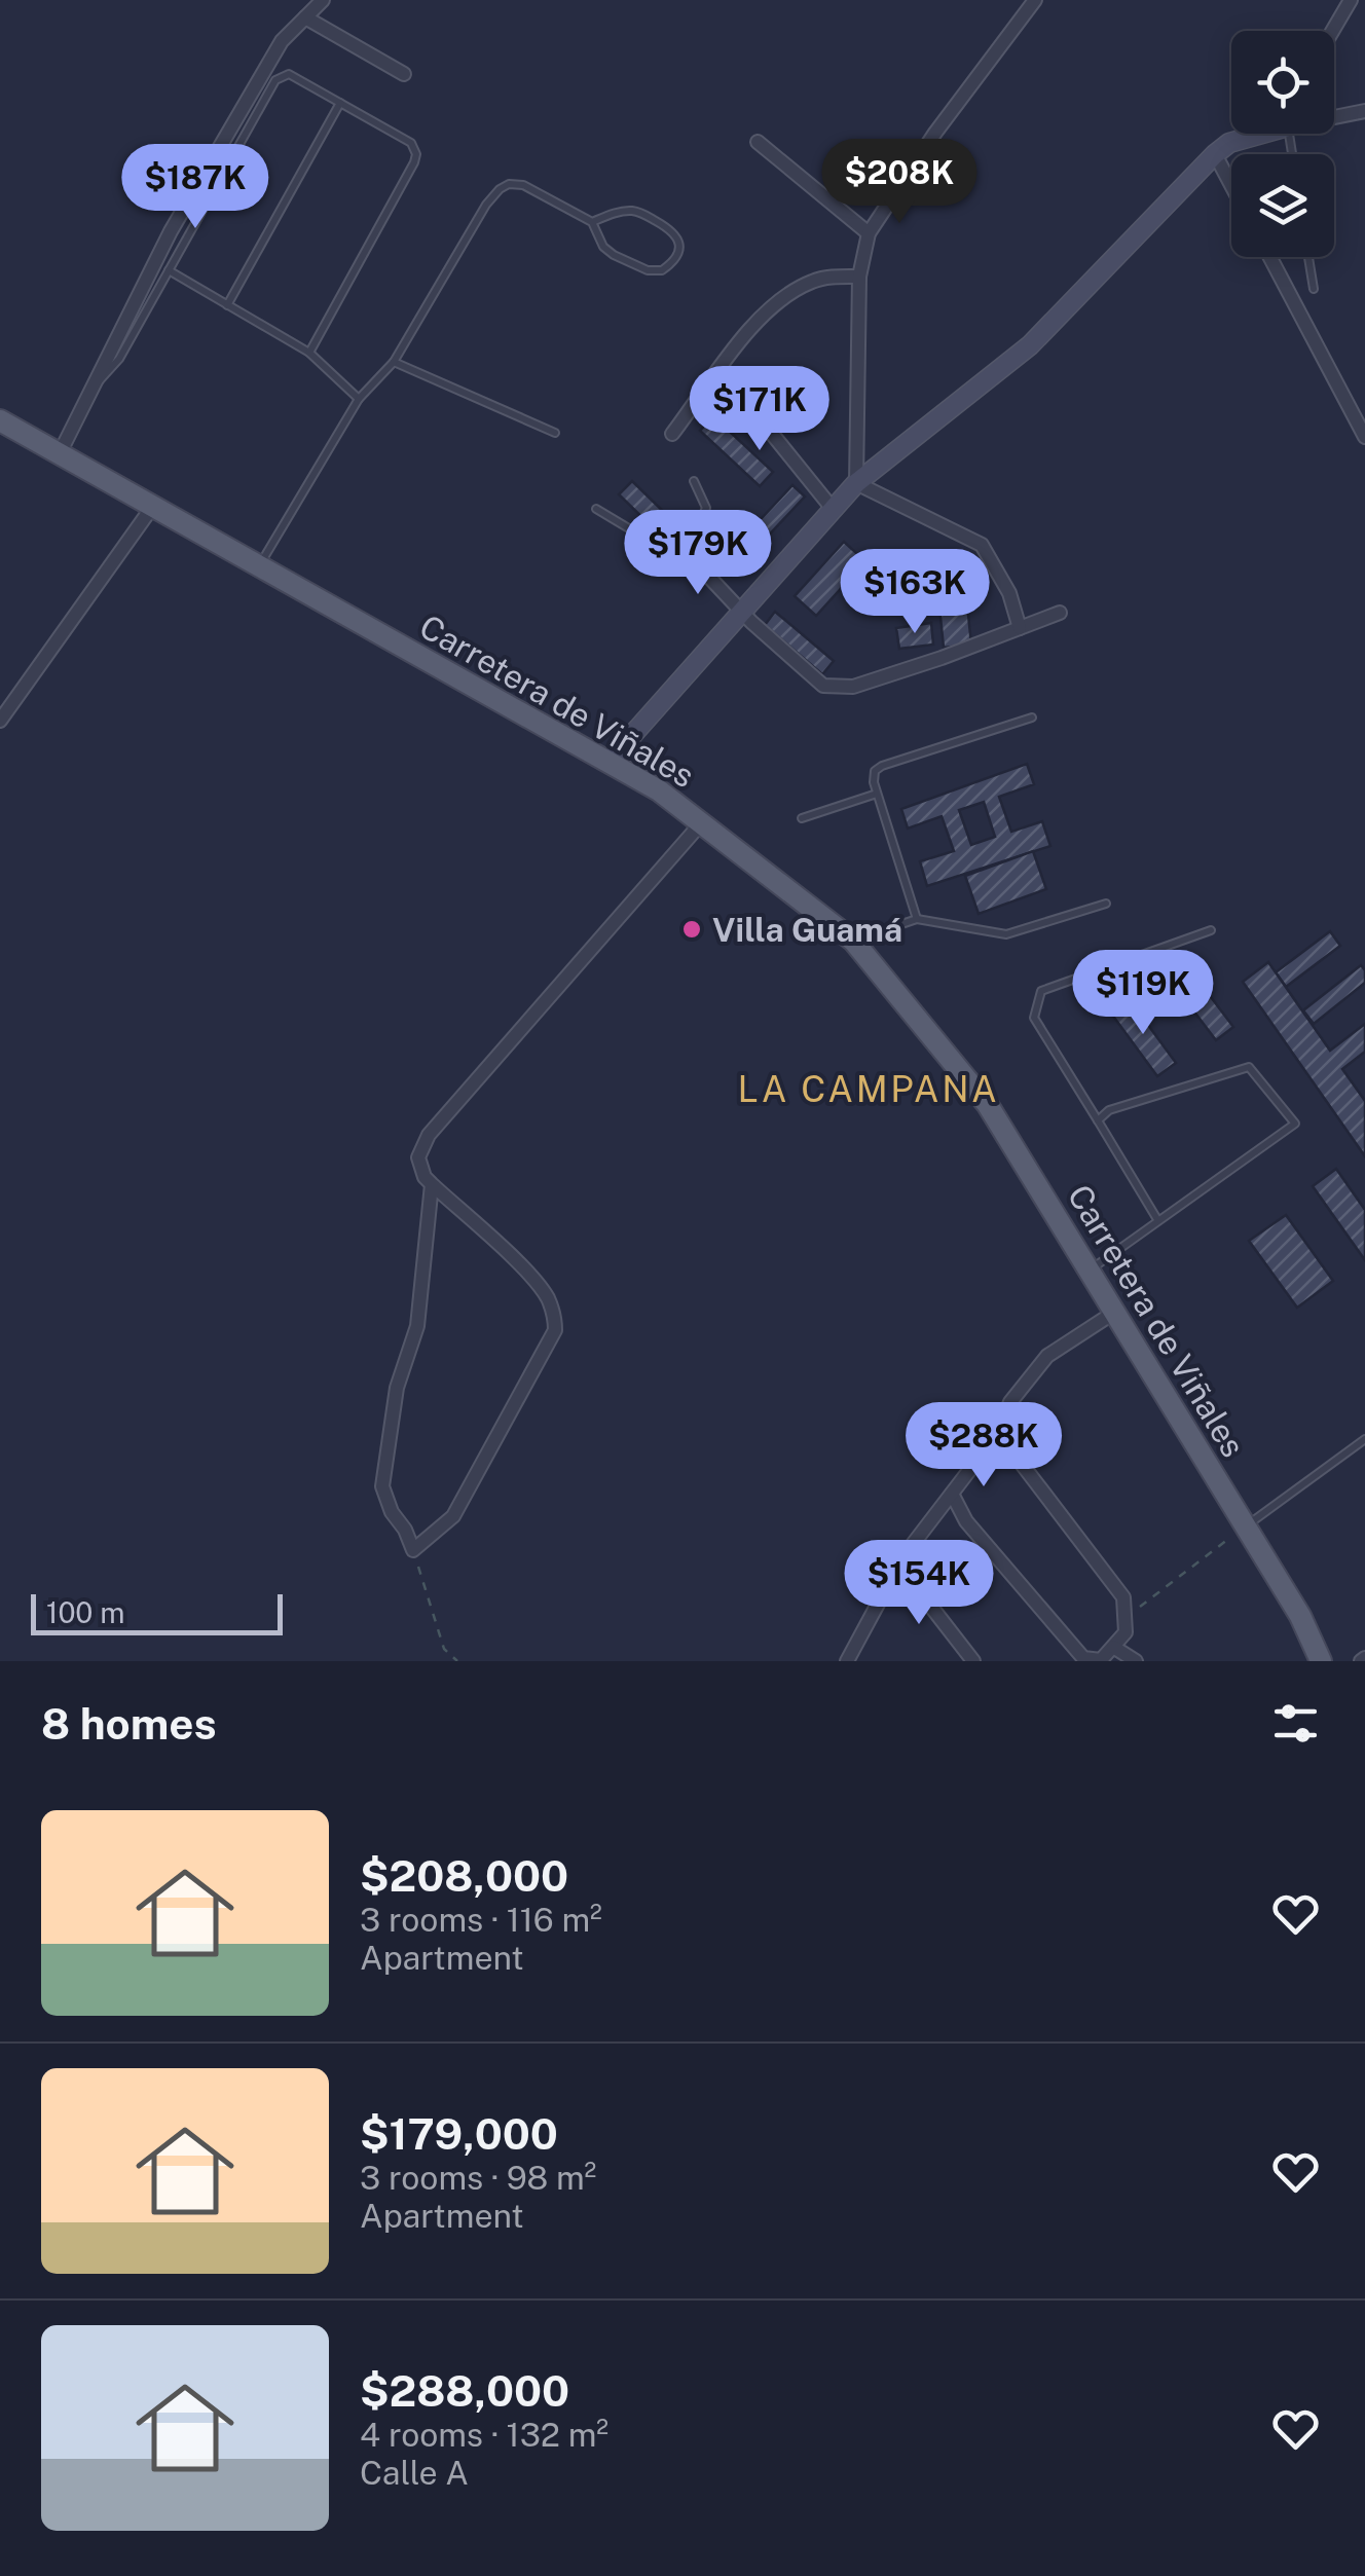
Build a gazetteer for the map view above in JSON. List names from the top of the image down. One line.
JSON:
{"streets":{"main road":["Carretera de Viñales"]},"districts":["LA CAMPANA"],"places":["Villa Guamá"],"scale_bar":"100 m","page":{"price":["$208K","$187K","$171K","$179K","$163K","$119K","$288K","$154K"],"scale":"100 m","heading":"8 homes","list":[{"name":"$208,000","note":"3 rooms · 116 m² · Apartment"},{"name":"$179,000","note":"3 rooms · 98 m² · Apartment"},{"name":"$288,000","note":"4 rooms · 132 m² · Calle A"}]}}
